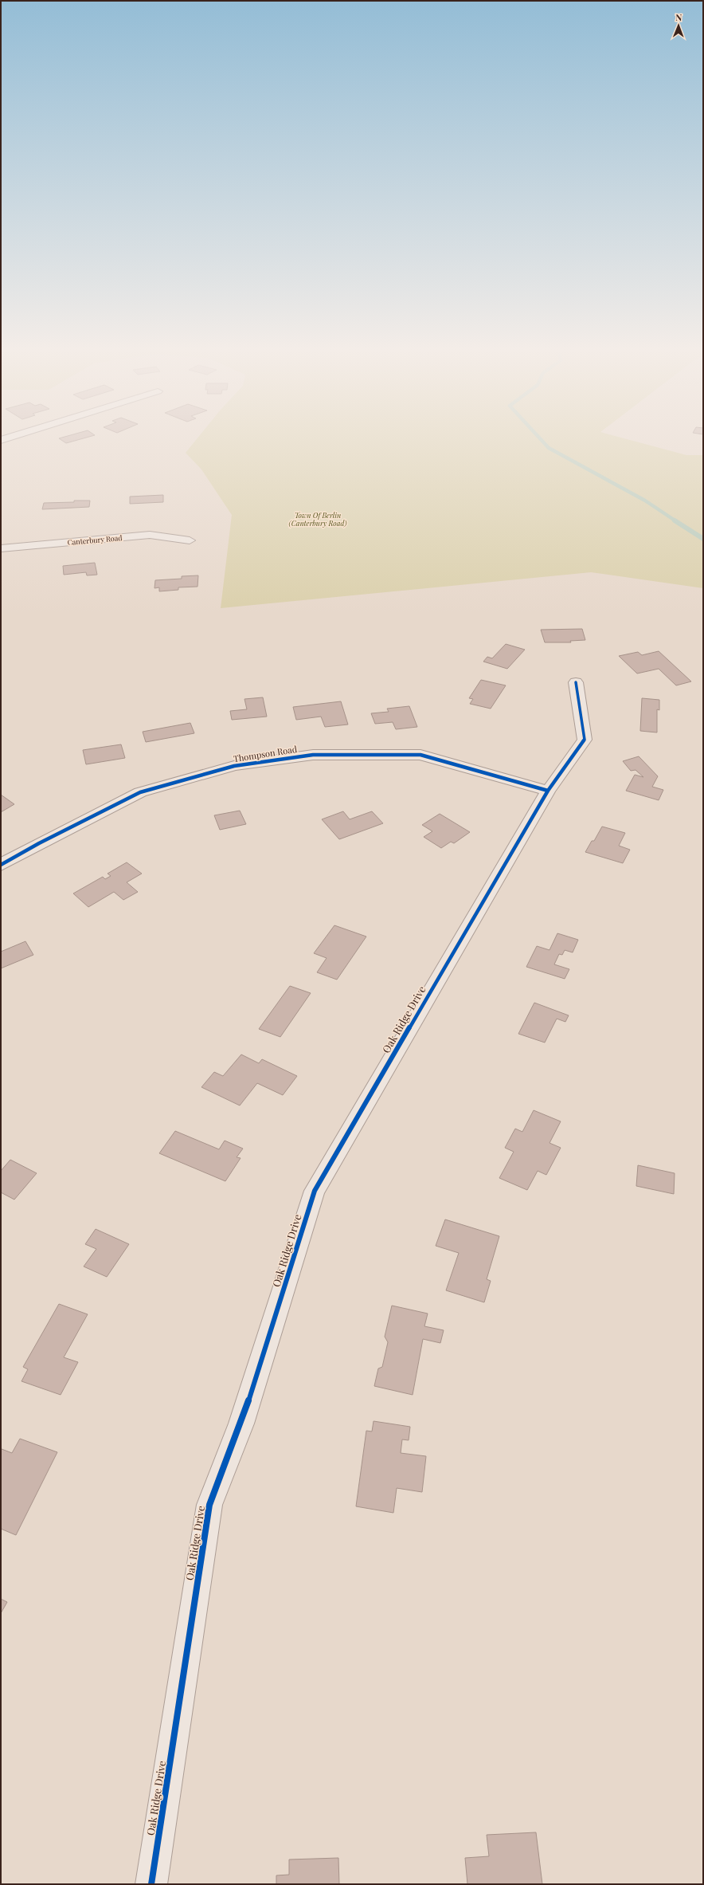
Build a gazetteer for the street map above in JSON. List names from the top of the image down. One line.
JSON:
{"streets":{"street":["Canterbury Road","Thompson Road","Oak Ridge Drive"]},"crossings":[["Thompson Road","Oak Ridge Drive"]],"parks":["Town Of Berlin (Canterbury Road)"],"north":"top"}
